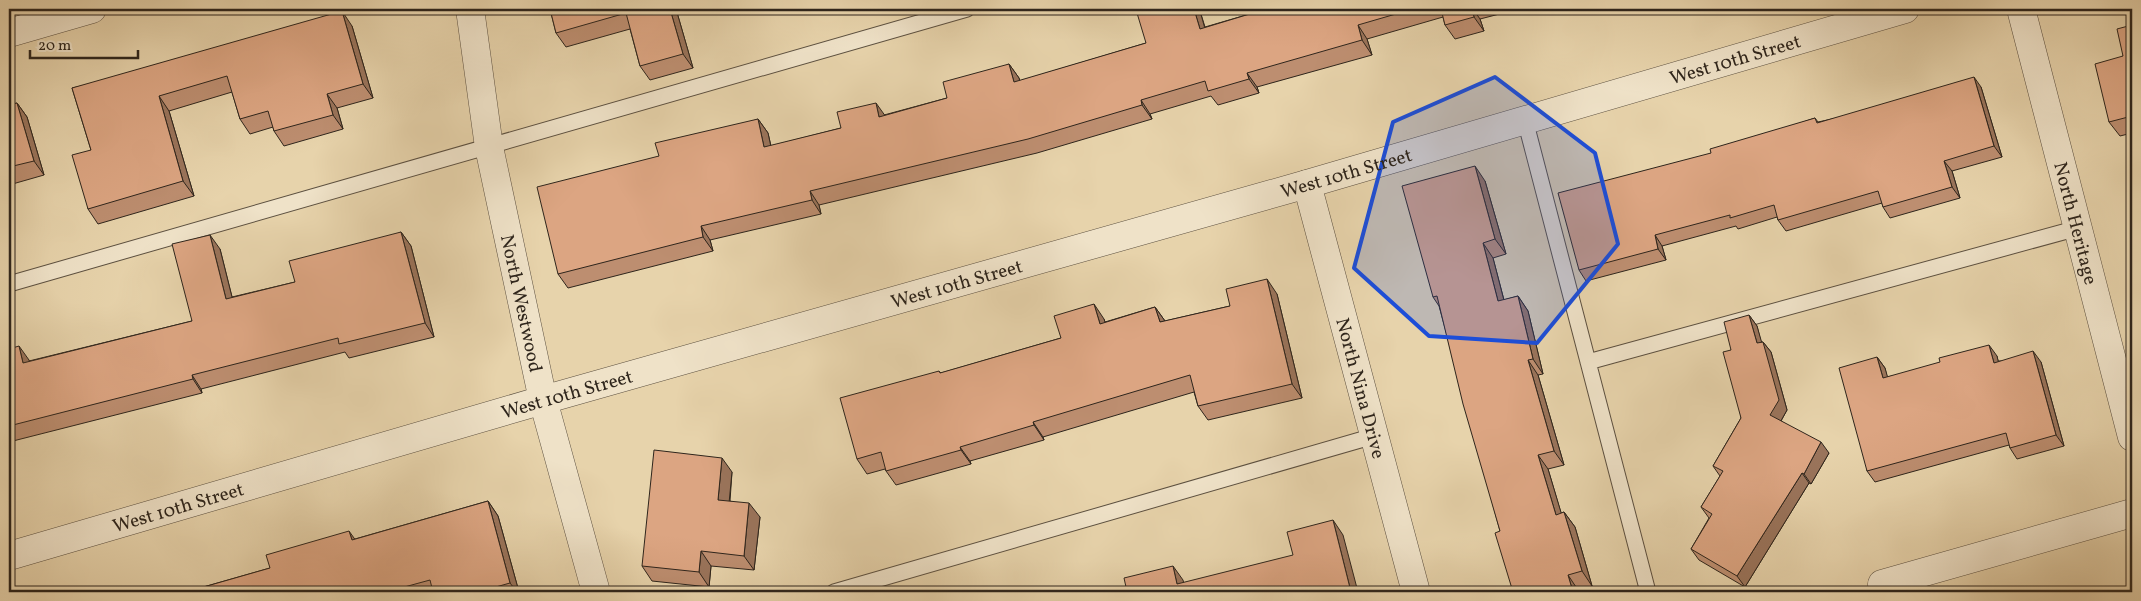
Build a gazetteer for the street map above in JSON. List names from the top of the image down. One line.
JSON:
{"streets":{"street":["West 10th Street","North Heritage","North Westwood","North Nina Drive"]},"crossings":[["West 10th Street","North Westwood"],["West 10th Street","North Nina Drive"]],"scale_bar":"20 m"}
